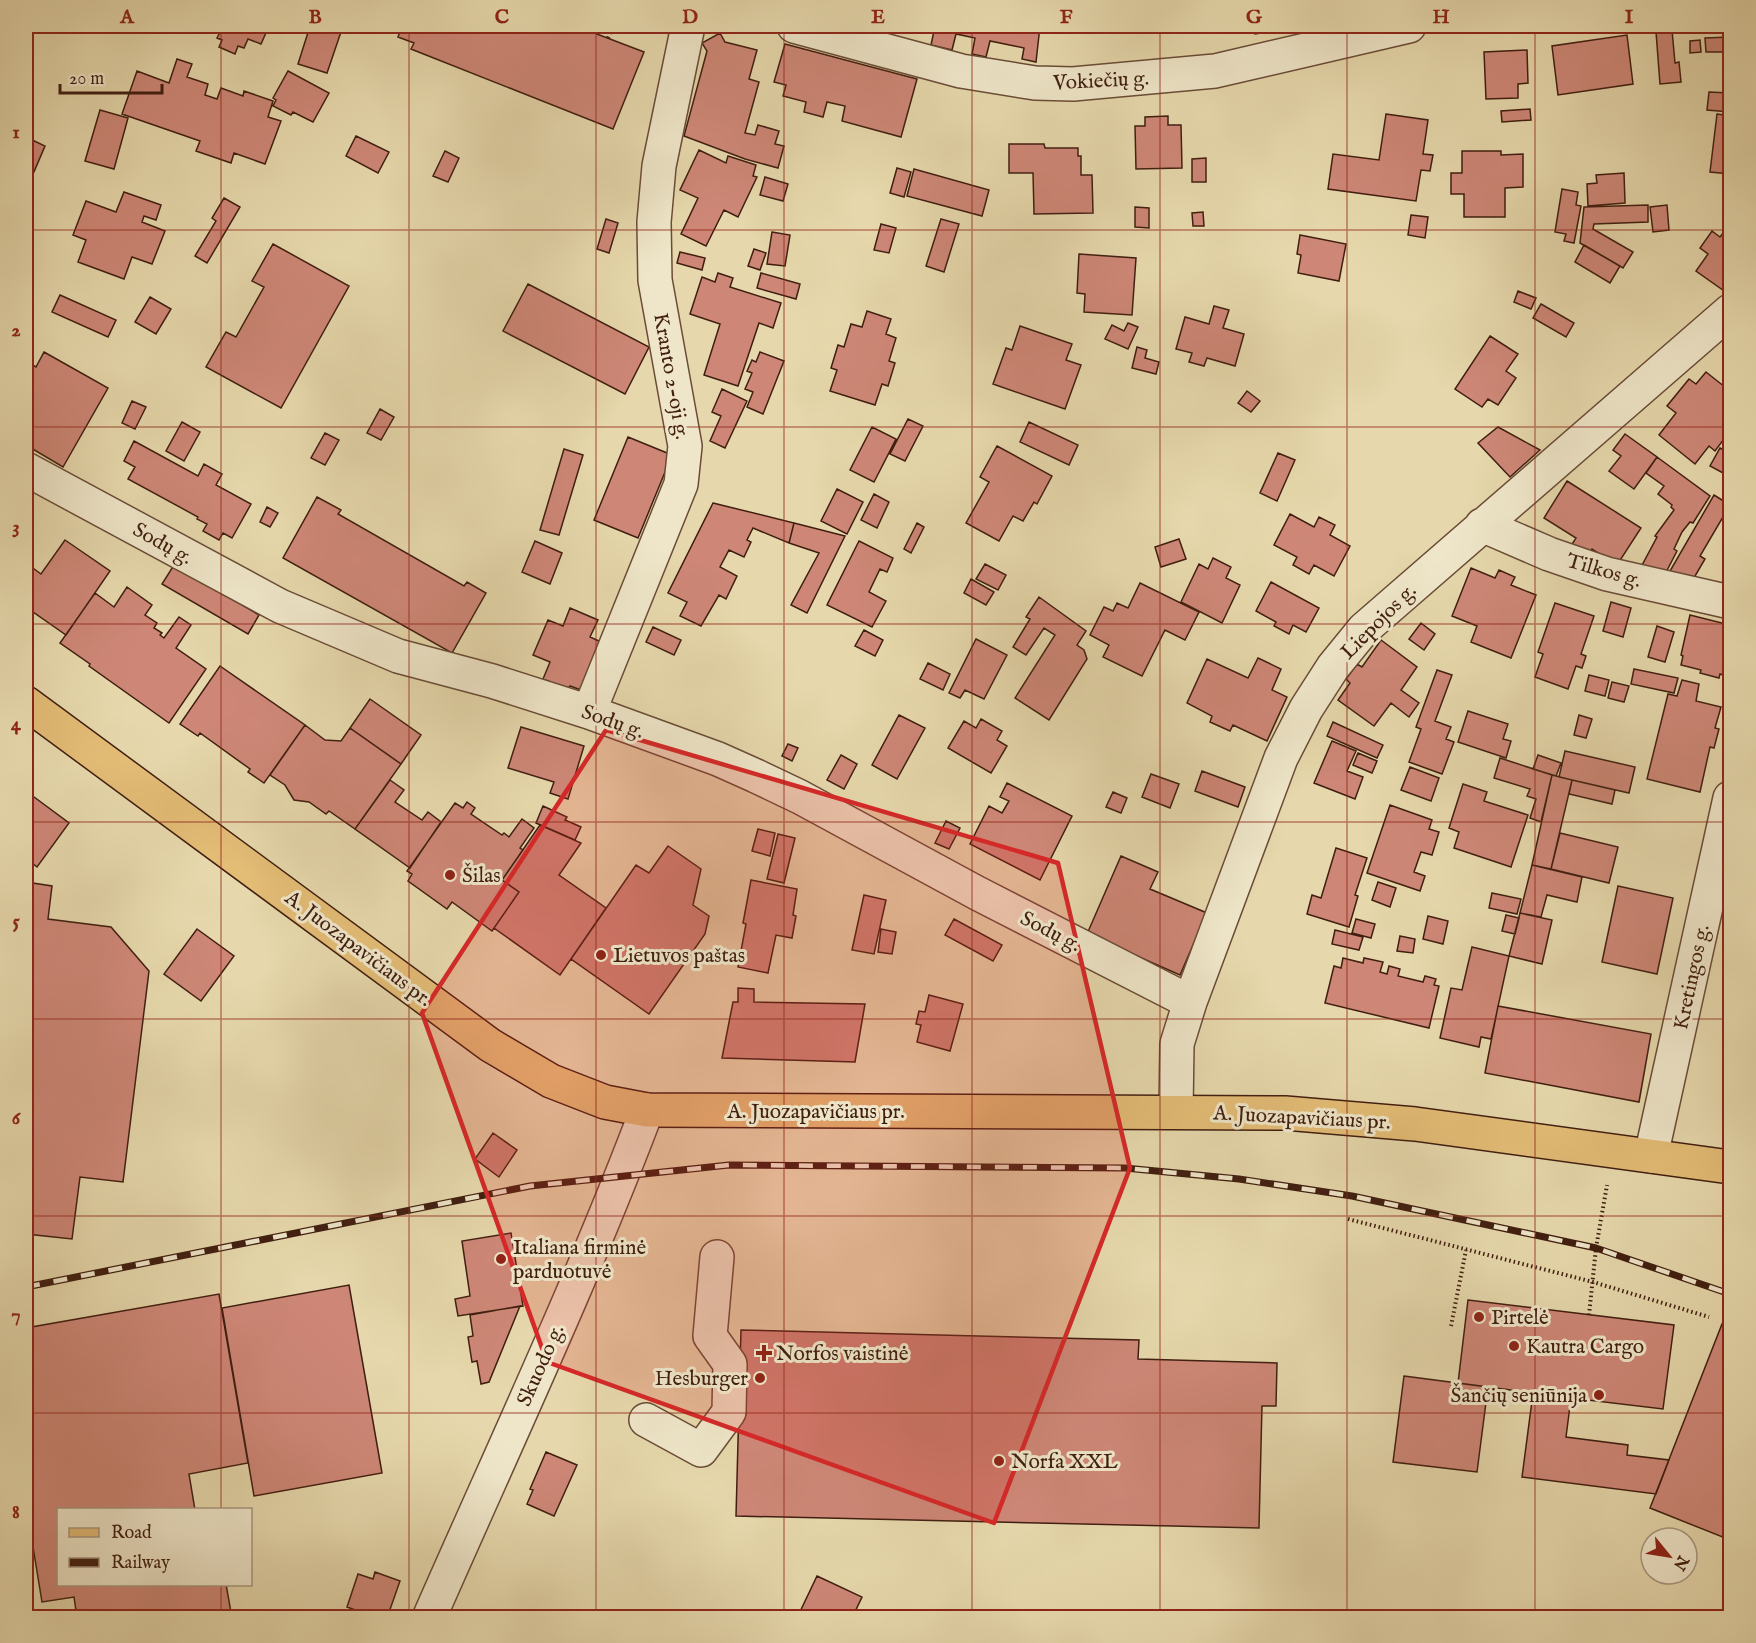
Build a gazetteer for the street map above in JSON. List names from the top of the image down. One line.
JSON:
{"streets":{"main road":["A. Juozapavičiaus pr."],"street":["Vokiečių g.","Kranto 2-oji g.","Sodų g.","Tilkos g.","Liepojos g.","Kretingos g.","Skuodo g."]},"crossings":[["Kranto 2-oji g.","Sodų g."],["Sodų g.","Liepojos g."],["Tilkos g.","Liepojos g."],["Liepojos g.","A. Juozapavičiaus pr."],["A. Juozapavičiaus pr.","Kretingos g."],["A. Juozapavičiaus pr.","Skuodo g."]],"places":{"other":["Šilas","Lietuvos paštas","Italiana firminė parduotuvė","Pirtelė","Kautra Cargo","Hesburger","Šančių seniūnija","Norfa XXL"],"health":["Norfos vaistinė"]},"legend":["Road","Railway"],"scale_bar":"20 m","north":"bottom right","grid":{"columns":["A","B","C","D","E","F","G","H","I"],"rows":["1","2","3","4","5","6","7","8"]}}
